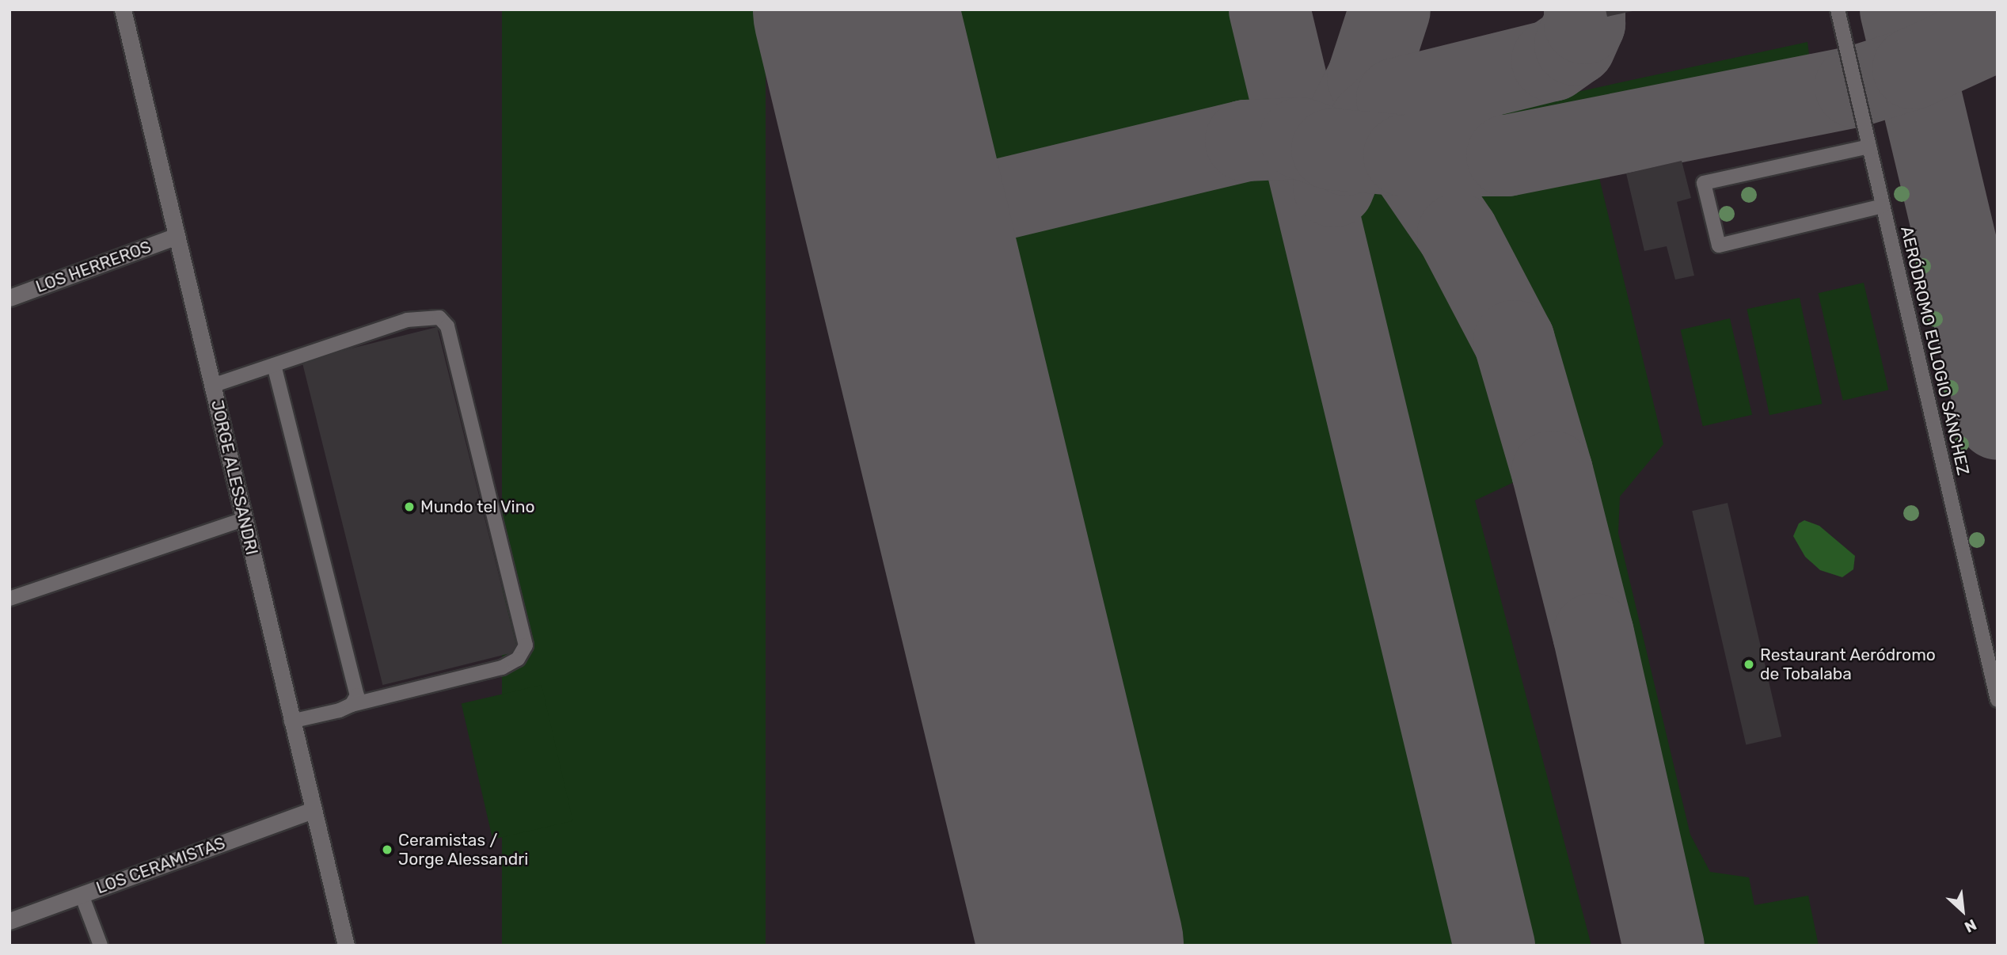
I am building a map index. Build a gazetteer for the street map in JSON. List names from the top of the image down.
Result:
{
  "streets": {
    "main road": ["LOS HERREROS", "JORGE ALESSANDRI", "LOS CERAMISTAS"],
    "lane": ["AERÓDROMO EULOGIO SÁNCHEZ"]
  },
  "crossings": [
    ["LOS HERREROS", "JORGE ALESSANDRI"],
    ["JORGE ALESSANDRI", "LOS CERAMISTAS"]
  ],
  "places": ["Mundo tel Vino", "Restaurant Aeródromo de Tobalaba", "Ceramistas / Jorge Alessandri"],
  "north": "bottom right"
}
